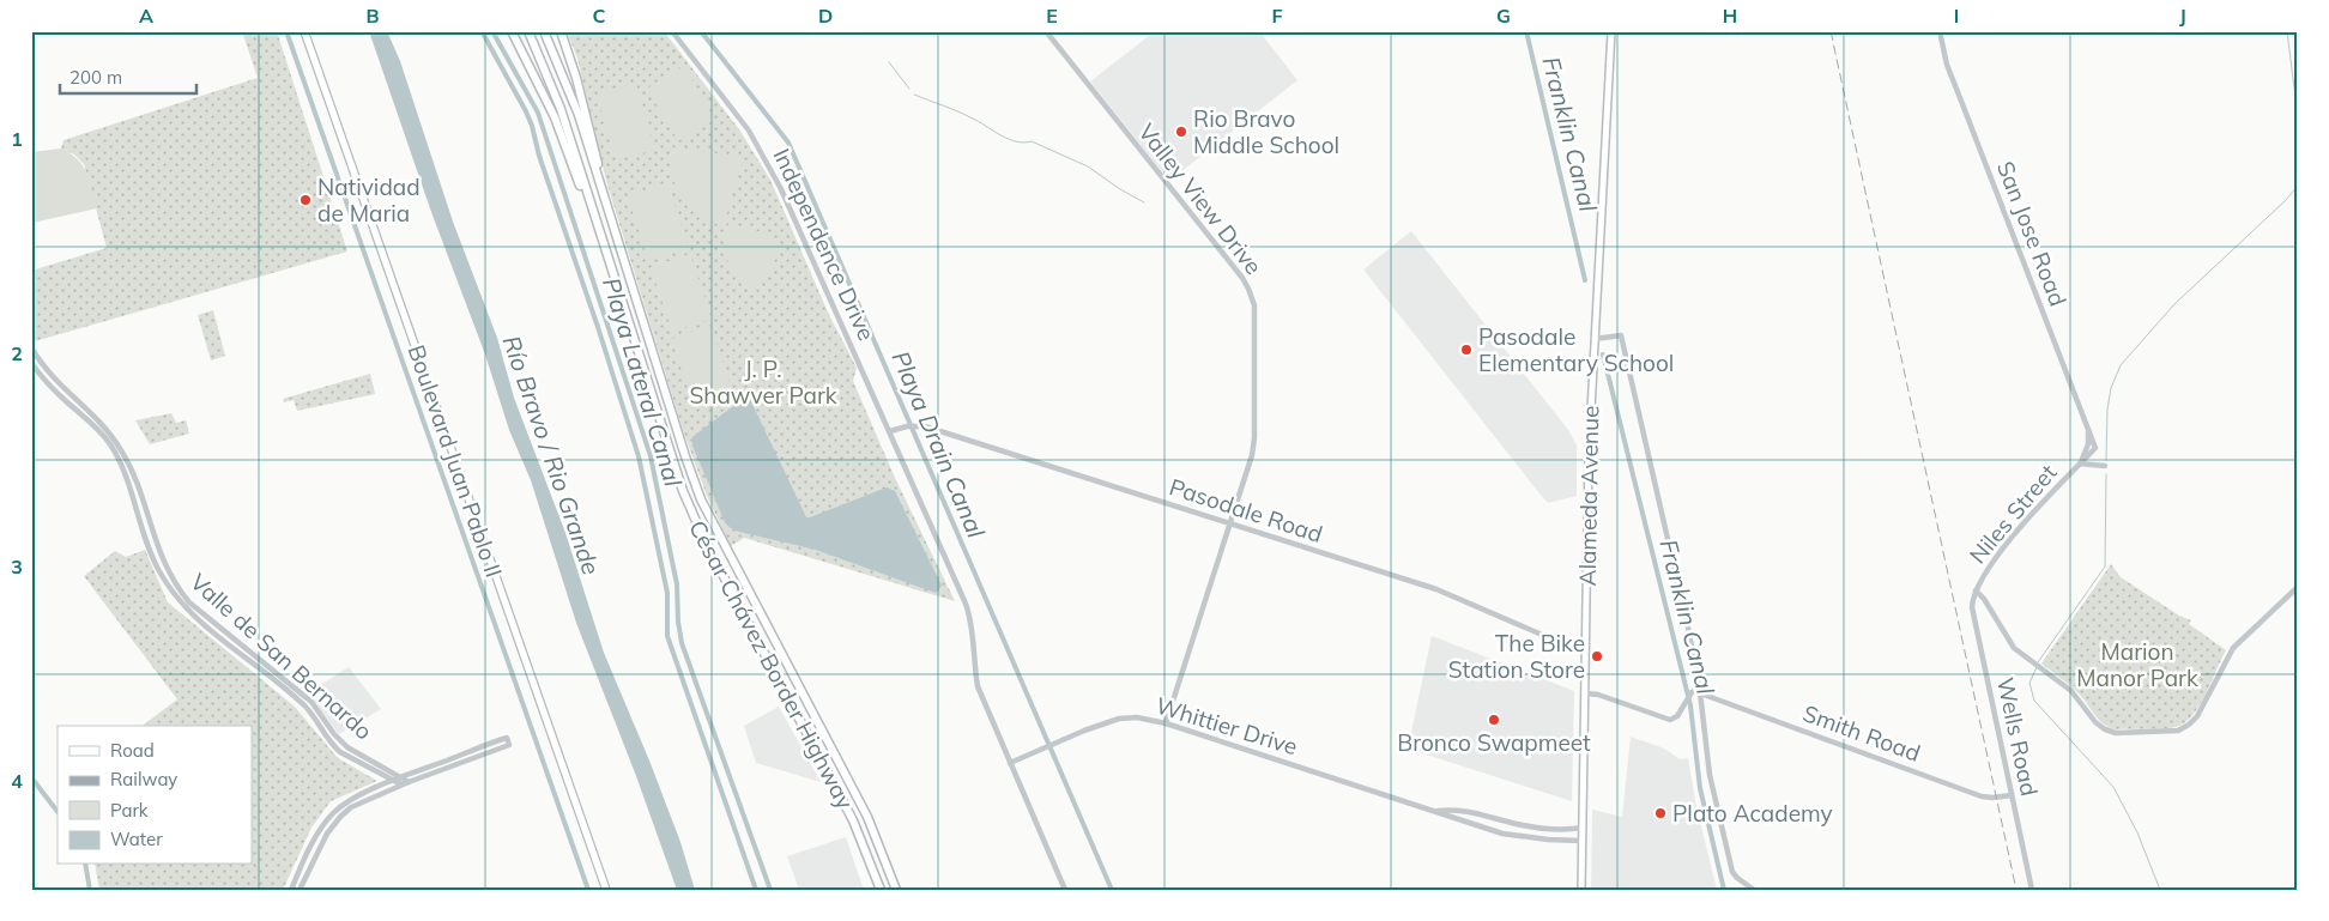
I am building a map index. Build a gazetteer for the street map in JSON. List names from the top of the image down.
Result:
{
  "streets": {
    "highway": ["Boulevard Juan Pablo II", "César Chávez Border Highway"],
    "main road": ["Alameda Avenue"],
    "street": [
      "Valley View Drive",
      "San Jose Road",
      "Independence Drive",
      "Pasodale Road",
      "Niles Street",
      "Valle de San Bernardo",
      "Whittier Drive",
      "Smith Road",
      "Wells Road"
    ]
  },
  "crossings": [
    ["Valley View Drive", "Pasodale Road"],
    ["Valley View Drive", "Whittier Drive"],
    ["San Jose Road", "Niles Street"],
    ["Independence Drive", "Pasodale Road"],
    ["Independence Drive", "Whittier Drive"],
    ["Alameda Avenue", "Pasodale Road"],
    ["Alameda Avenue", "Whittier Drive"],
    ["Niles Street", "Wells Road"],
    ["Smith Road", "Wells Road"]
  ],
  "water": [
    "Franklin Canal",
    "Playa Lateral Canal",
    "Playa Drain Canal",
    "Río Bravo / Rio Grande"
  ],
  "parks": ["J. P. Shawver Park", "Marion Manor Park"],
  "places": [
    "Rio Bravo Middle School",
    "Natividad de Maria",
    "Pasodale Elementary School",
    "The Bike Station Store",
    "Bronco Swapmeet",
    "Plato Academy"
  ],
  "legend": [
    "Road",
    "Railway",
    "Park",
    "Water"
  ],
  "scale_bar": "200 m",
  "grid": {
    "columns": [
      "A",
      "B",
      "C",
      "D",
      "E",
      "F",
      "G",
      "H",
      "I",
      "J"
    ],
    "rows": [
      "1",
      "2",
      "3",
      "4"
    ]
  }
}
